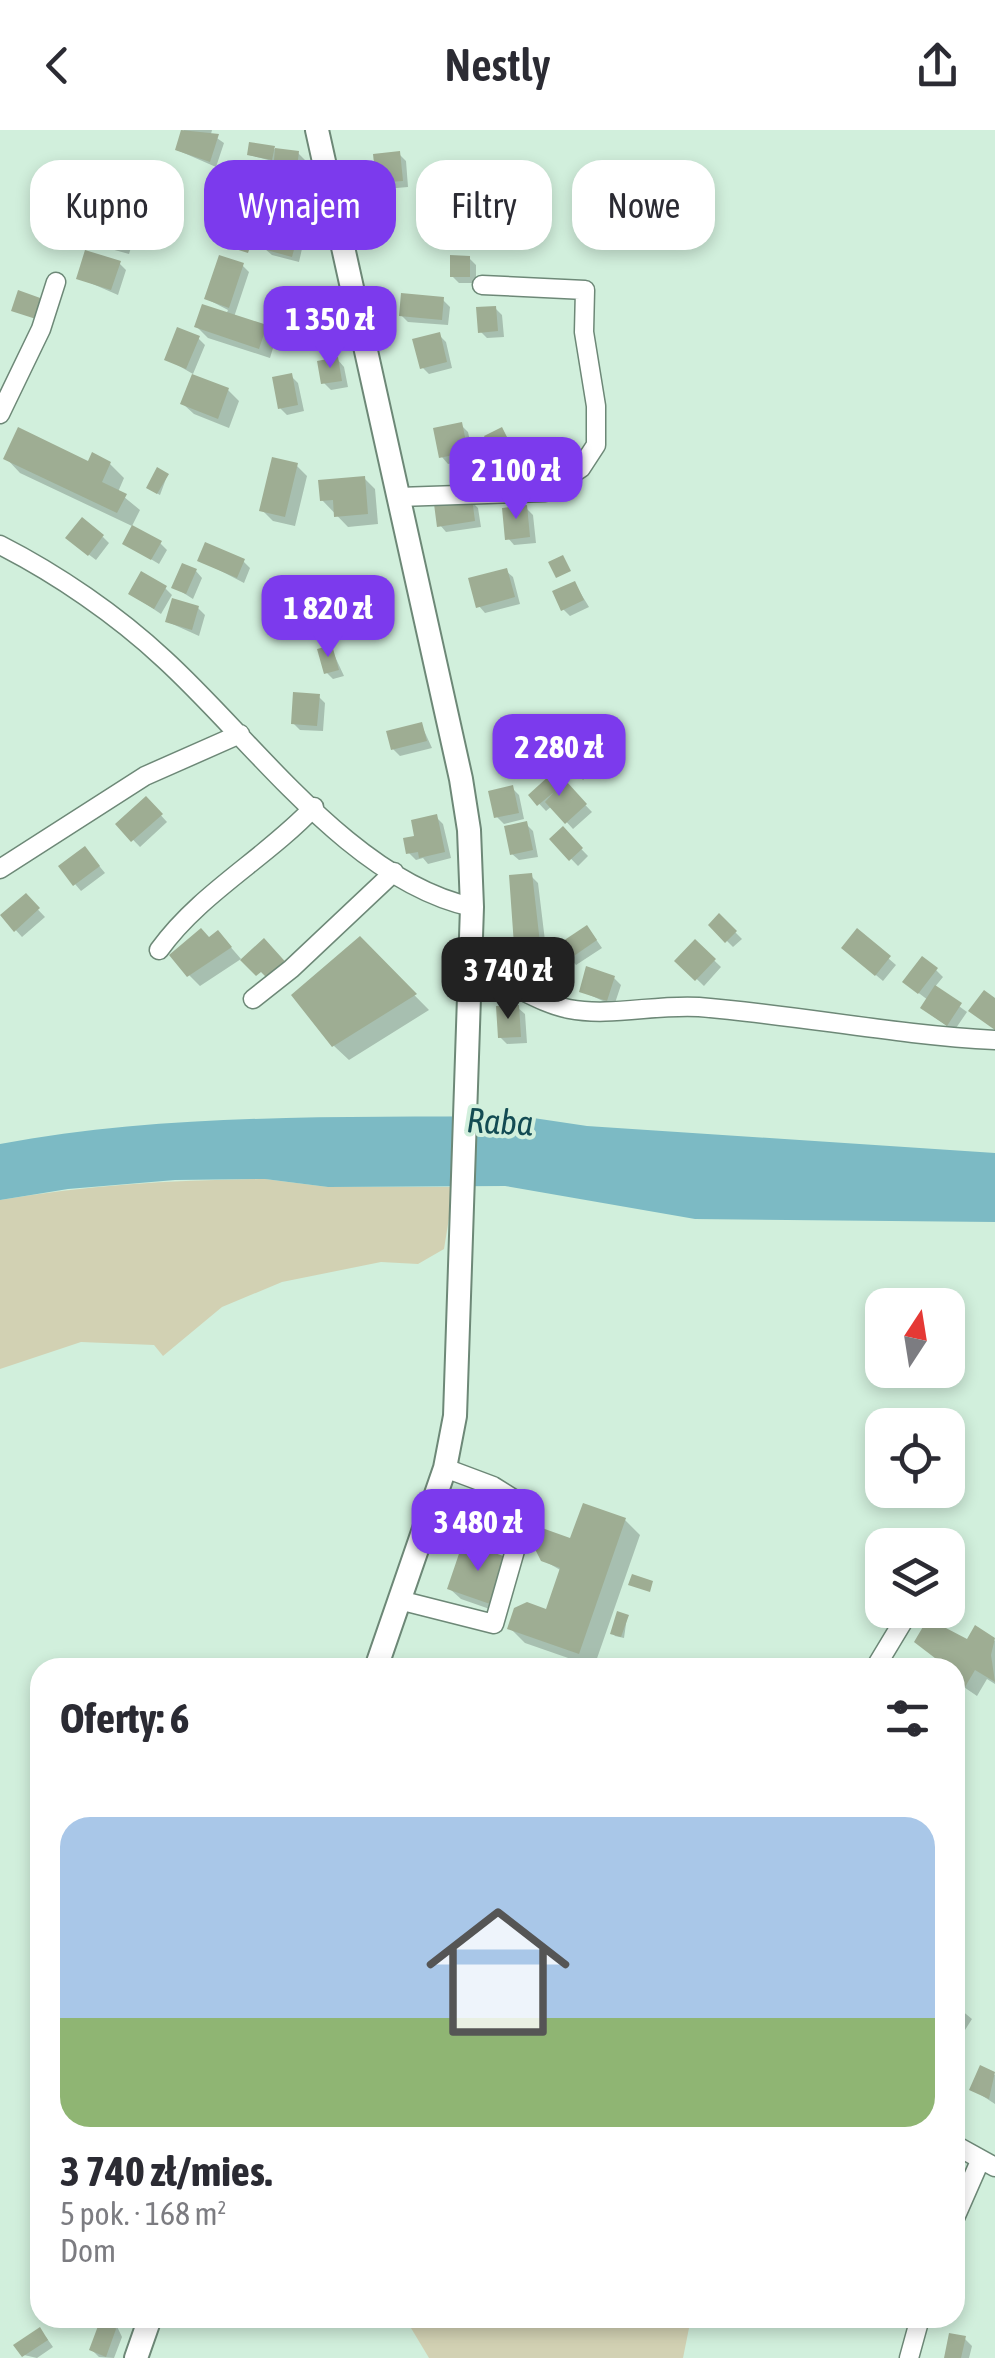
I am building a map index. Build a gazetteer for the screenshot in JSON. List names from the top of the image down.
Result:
{
  "water": ["Raba"],
  "north": "top",
  "page": {
    "header": "Nestly",
    "chip": [
      "Kupno",
      "Wynajem",
      "Filtry",
      "Nowe"
    ],
    "price": [
      "1 350 zł",
      "2 100 zł",
      "1 820 zł",
      "2 280 zł",
      "3 740 zł",
      "3 480 zł"
    ],
    "heading": "Oferty: 6",
    "list": [
      {
        "name": "3 740 zł/mies.",
        "note": "5 pok. · 168 m² · Dom"
      }
    ]
  }
}
